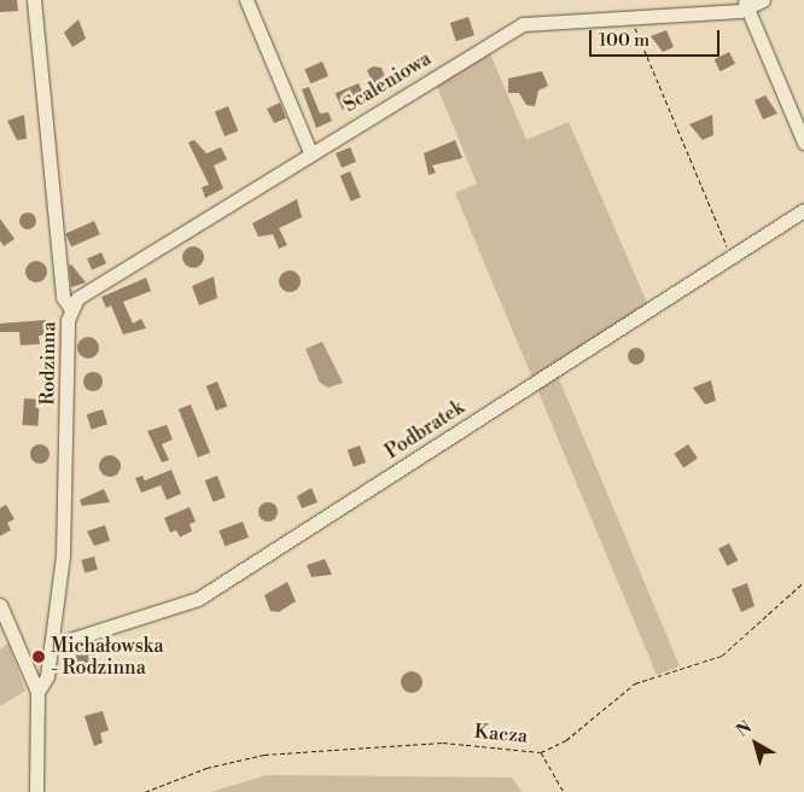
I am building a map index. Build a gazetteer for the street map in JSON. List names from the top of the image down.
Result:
{
  "streets": {
    "street": ["Scaleniowa", "Rodzinna", "Podbratek"],
    "path": ["Kacza"]
  },
  "crossings": [
    ["Scaleniowa", "Rodzinna"],
    ["Rodzinna", "Podbratek"]
  ],
  "places": ["Michałowska - Rodzinna"],
  "scale_bar": "100 m",
  "north": "top left"
}
